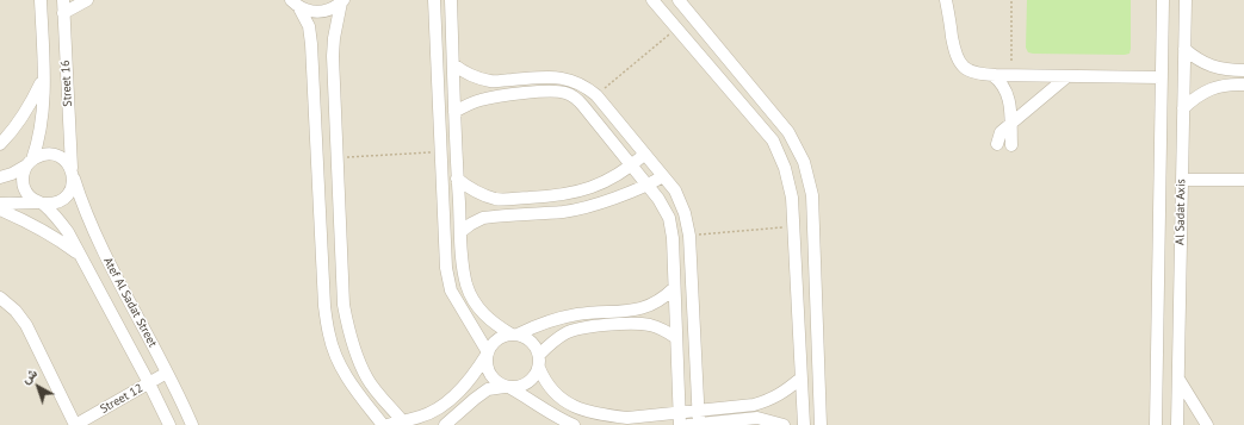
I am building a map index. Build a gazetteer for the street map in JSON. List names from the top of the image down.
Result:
{
  "streets": {
    "street": [
      "Street 16",
      "Al Sadat Axis",
      "Atef Al Sadat Street",
      "Street 12"
    ]
  },
  "crossings": [
    ["Street 16", "Atef Al Sadat Street"],
    ["Atef Al Sadat Street", "Street 12"]
  ],
  "north": "top left"
}
